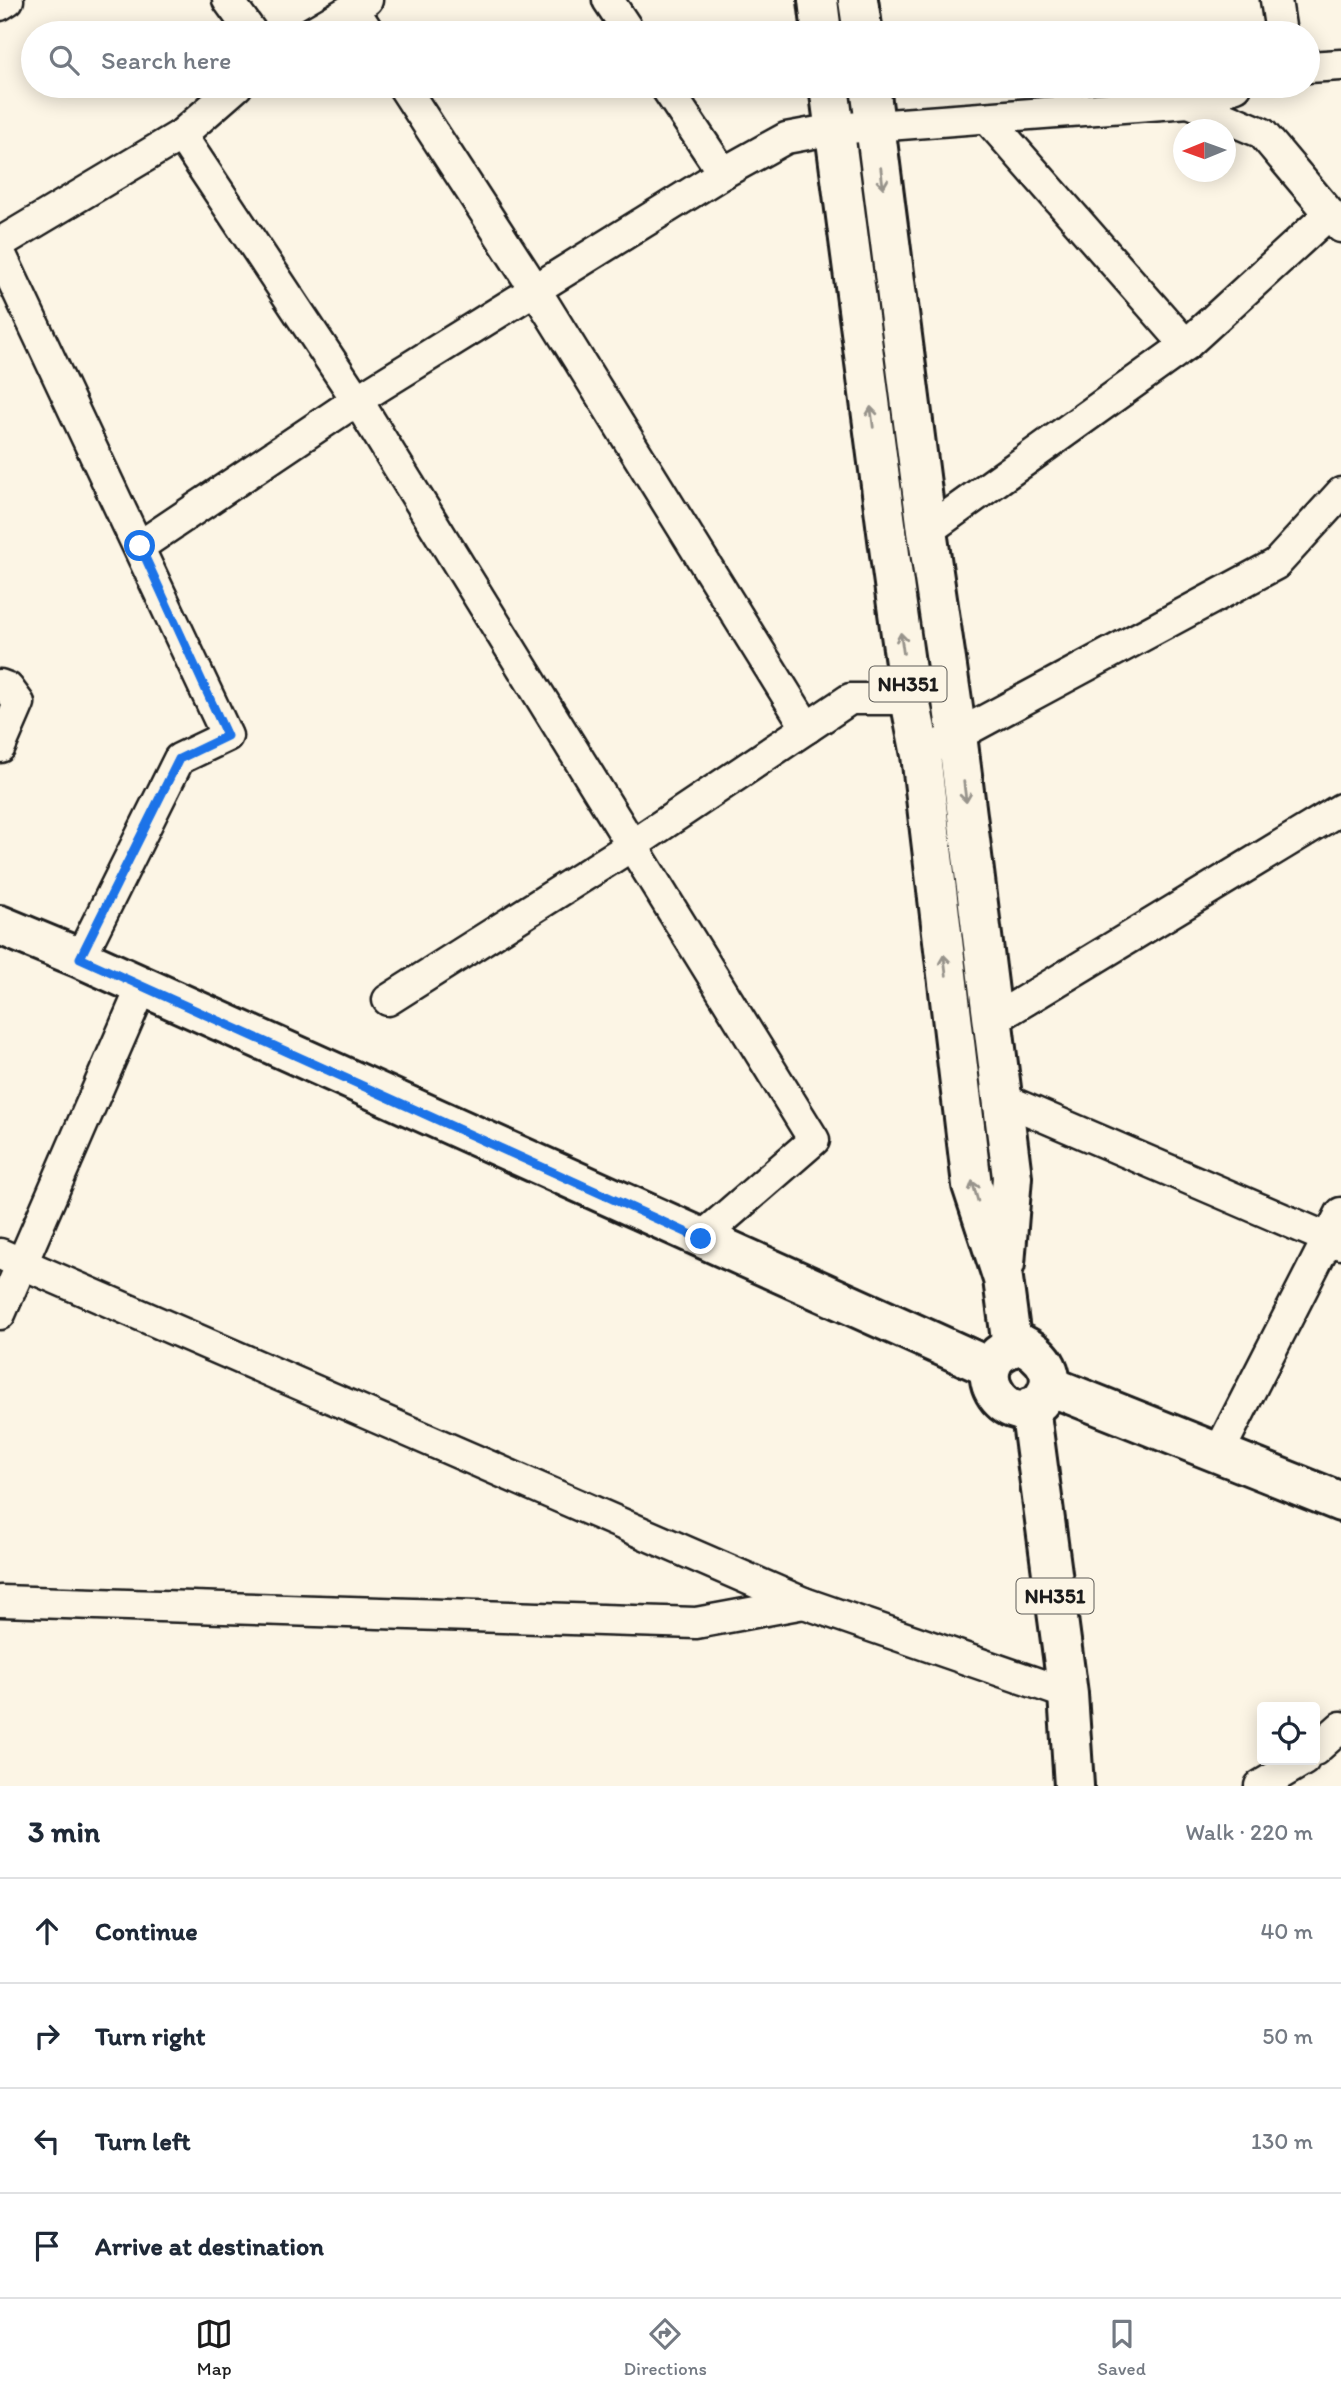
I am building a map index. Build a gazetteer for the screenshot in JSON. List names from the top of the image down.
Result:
{
  "streets": {
    "main road": ["NH351"]
  },
  "north": "left",
  "page": {
    "search": "Search here",
    "heading": ["3 min", "Walk · 220 m"],
    "list": [
      ["Continue", "40 m"],
      ["Turn right", "50 m"],
      ["Turn left", "130 m"],
      "Arrive at destination"
    ],
    "nav": ["Map", "Directions", "Saved"]
  }
}
